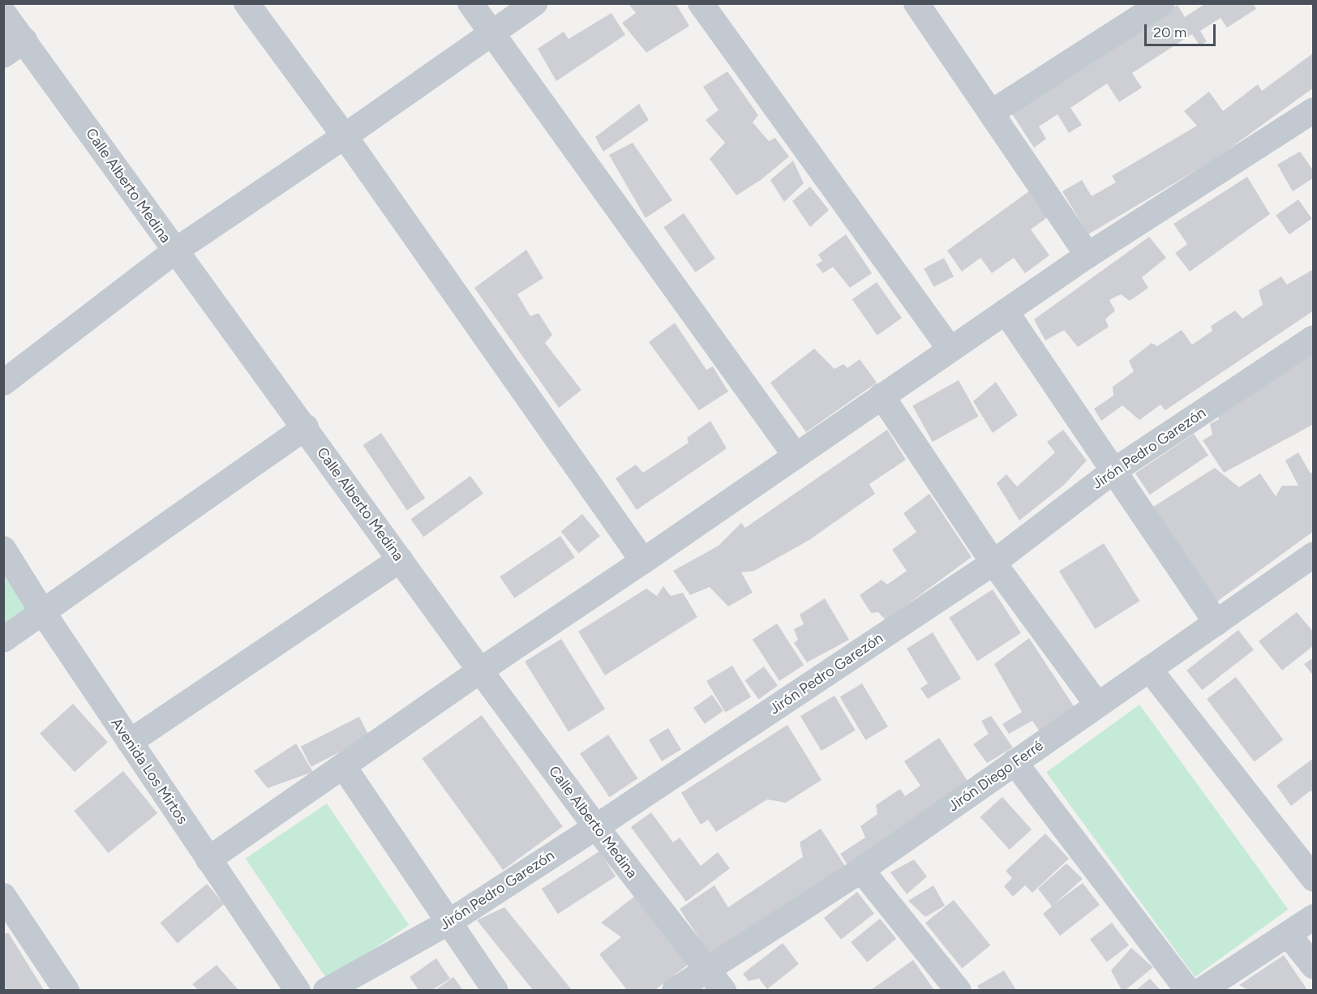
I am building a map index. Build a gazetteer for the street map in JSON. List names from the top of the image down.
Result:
{
  "streets": {
    "street": [
      "Calle Alberto Medina",
      "Jirón Pedro Garezón",
      "Avenida Los Mirtos",
      "Jirón Diego Ferré"
    ]
  },
  "crossings": [
    ["Calle Alberto Medina", "Jirón Pedro Garezón"],
    ["Calle Alberto Medina", "Jirón Diego Ferré"]
  ],
  "scale_bar": "20 m"
}
